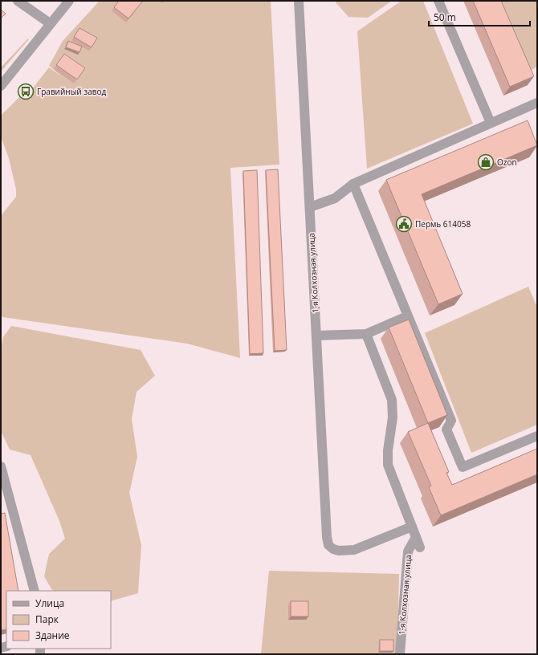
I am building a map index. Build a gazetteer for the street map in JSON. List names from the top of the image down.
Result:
{
  "streets": {
    "street": ["1-я Колхозная улица"]
  },
  "places": {
    "bus stop": ["Гравийный завод"],
    "shop": ["Ozon"],
    "public building": ["Пермь 614058"]
  },
  "legend": ["Улица", "Парк", "Здание"],
  "scale_bar": "50 m"
}
